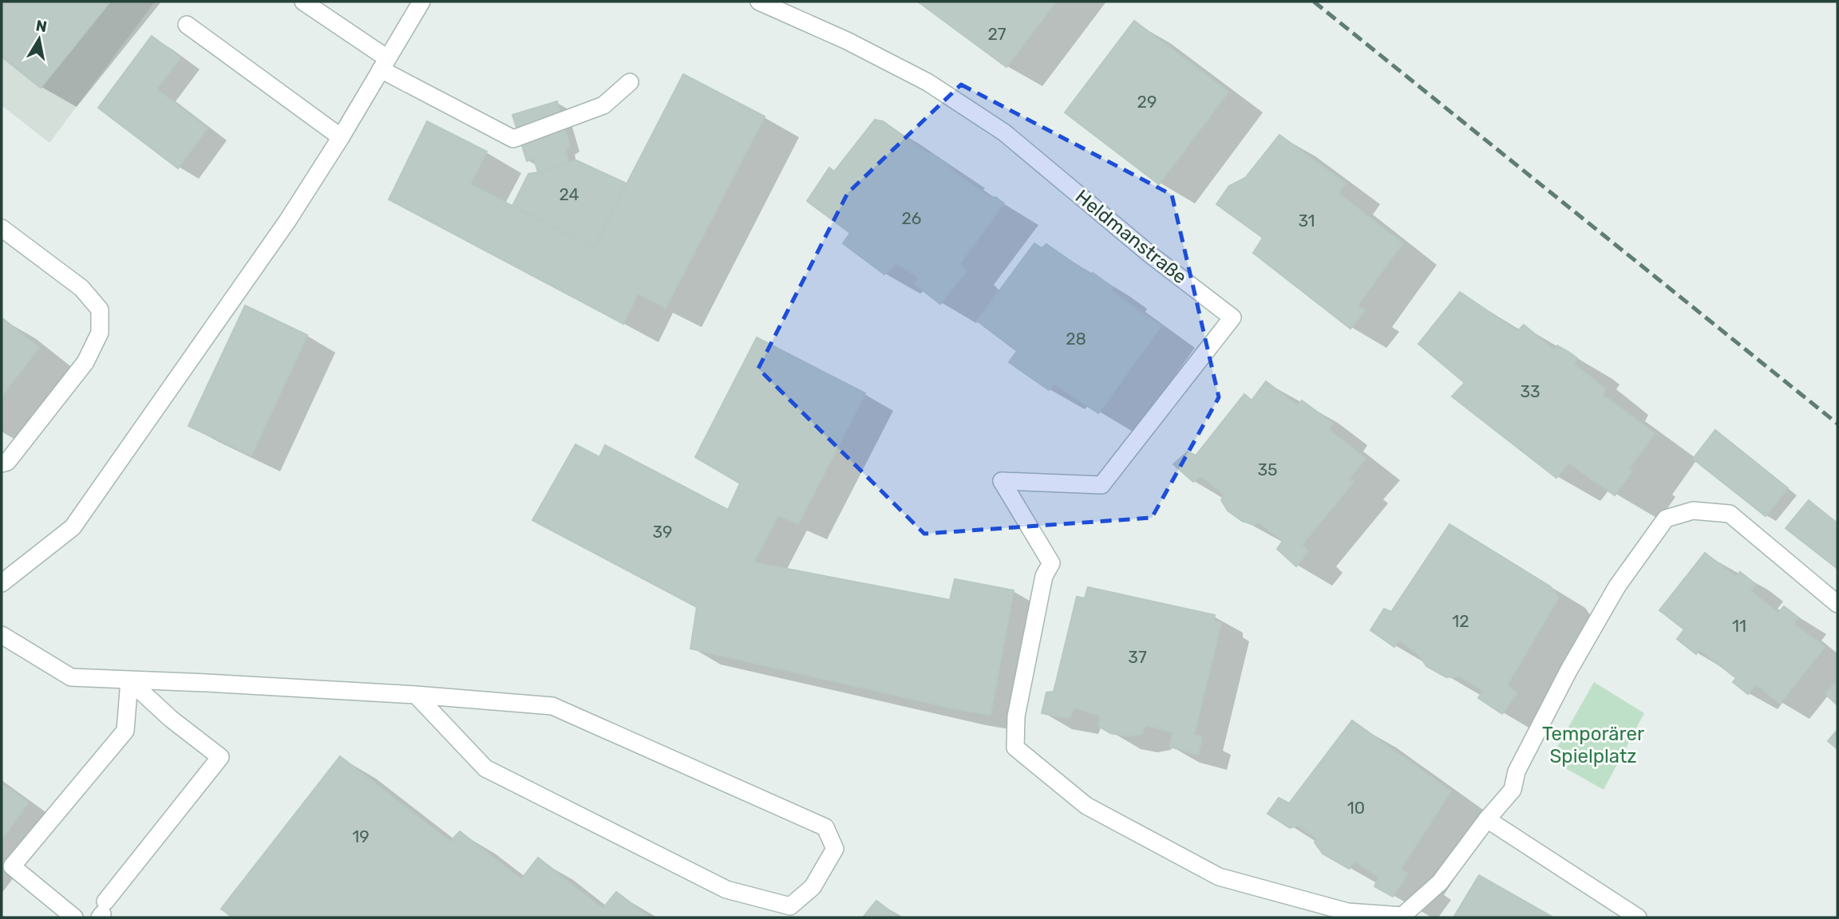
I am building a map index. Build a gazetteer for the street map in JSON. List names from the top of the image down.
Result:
{
  "streets": {
    "street": ["Heldmanstraße"]
  },
  "parks": ["Temporärer Spielplatz"],
  "house_numbers": [
    "27",
    "29",
    "24",
    "26",
    "31",
    "28",
    "33",
    "35",
    "39",
    "12",
    "11",
    "37",
    "10",
    "19"
  ],
  "north": "top"
}
